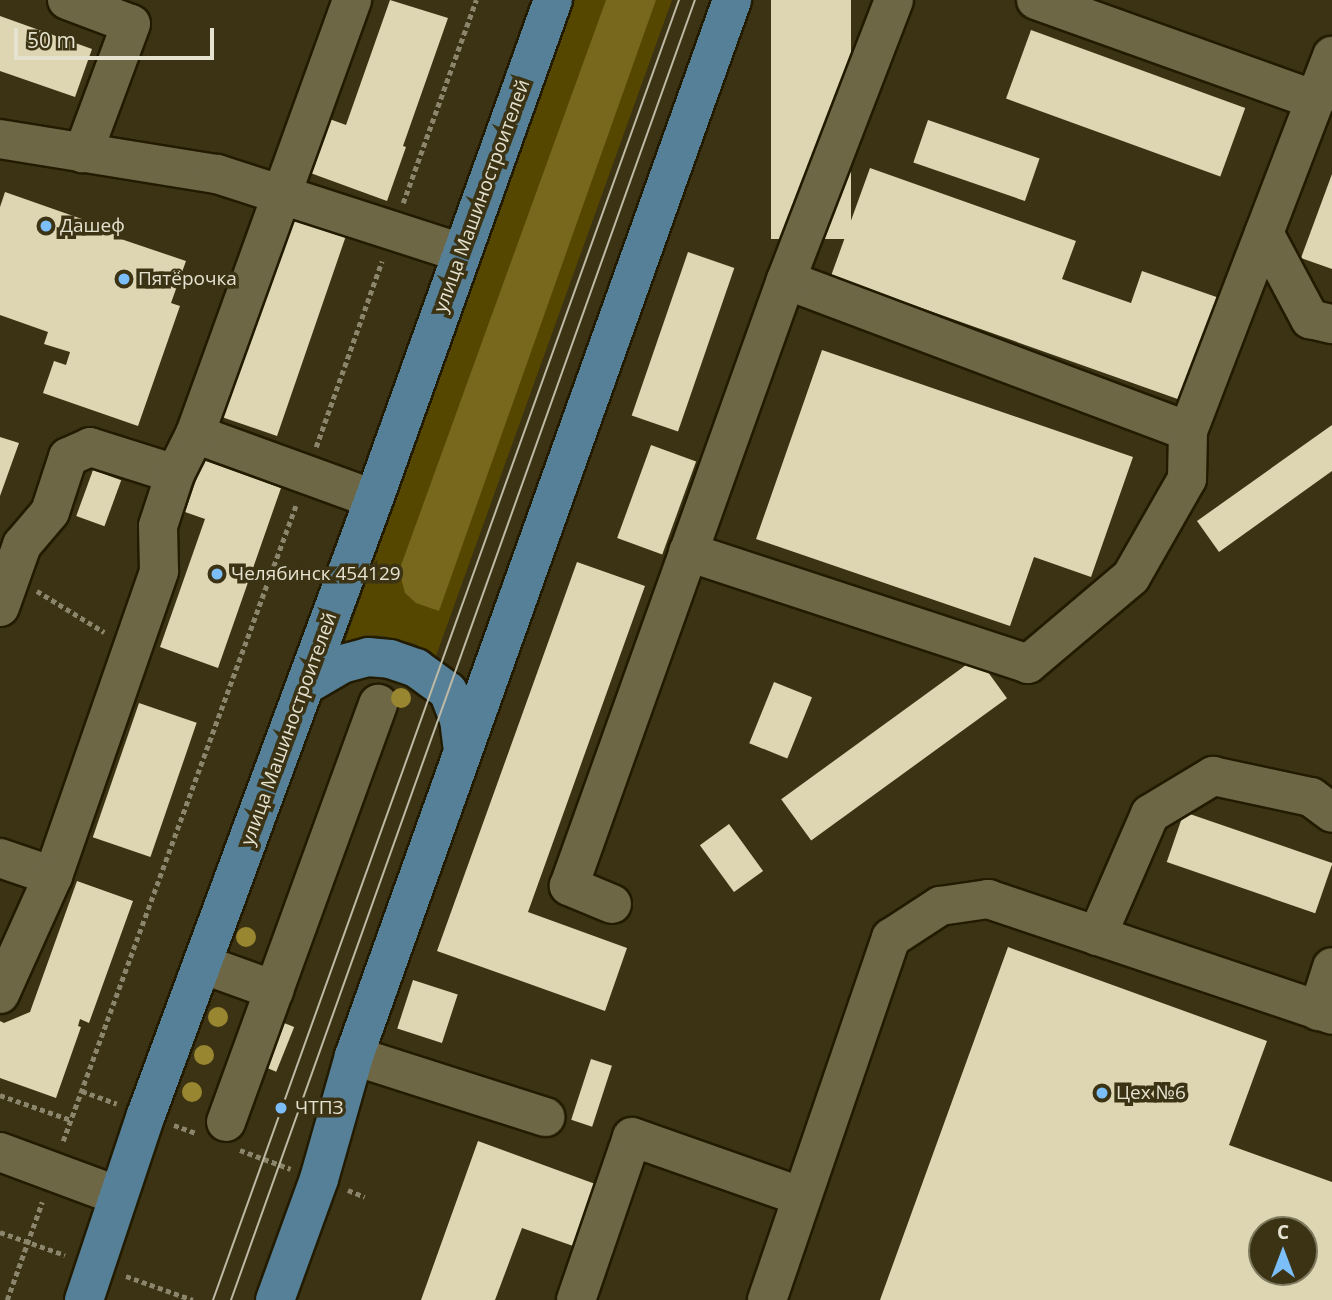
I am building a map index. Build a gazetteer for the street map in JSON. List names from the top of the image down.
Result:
{
  "streets": {
    "main road": ["улица Машиностроителей"]
  },
  "places": [
    "Дашеф",
    "Пятёрочка",
    "Челябинск 454129",
    "Цех №6",
    "ЧТПЗ"
  ],
  "scale_bar": "50 m",
  "north": "top"
}
